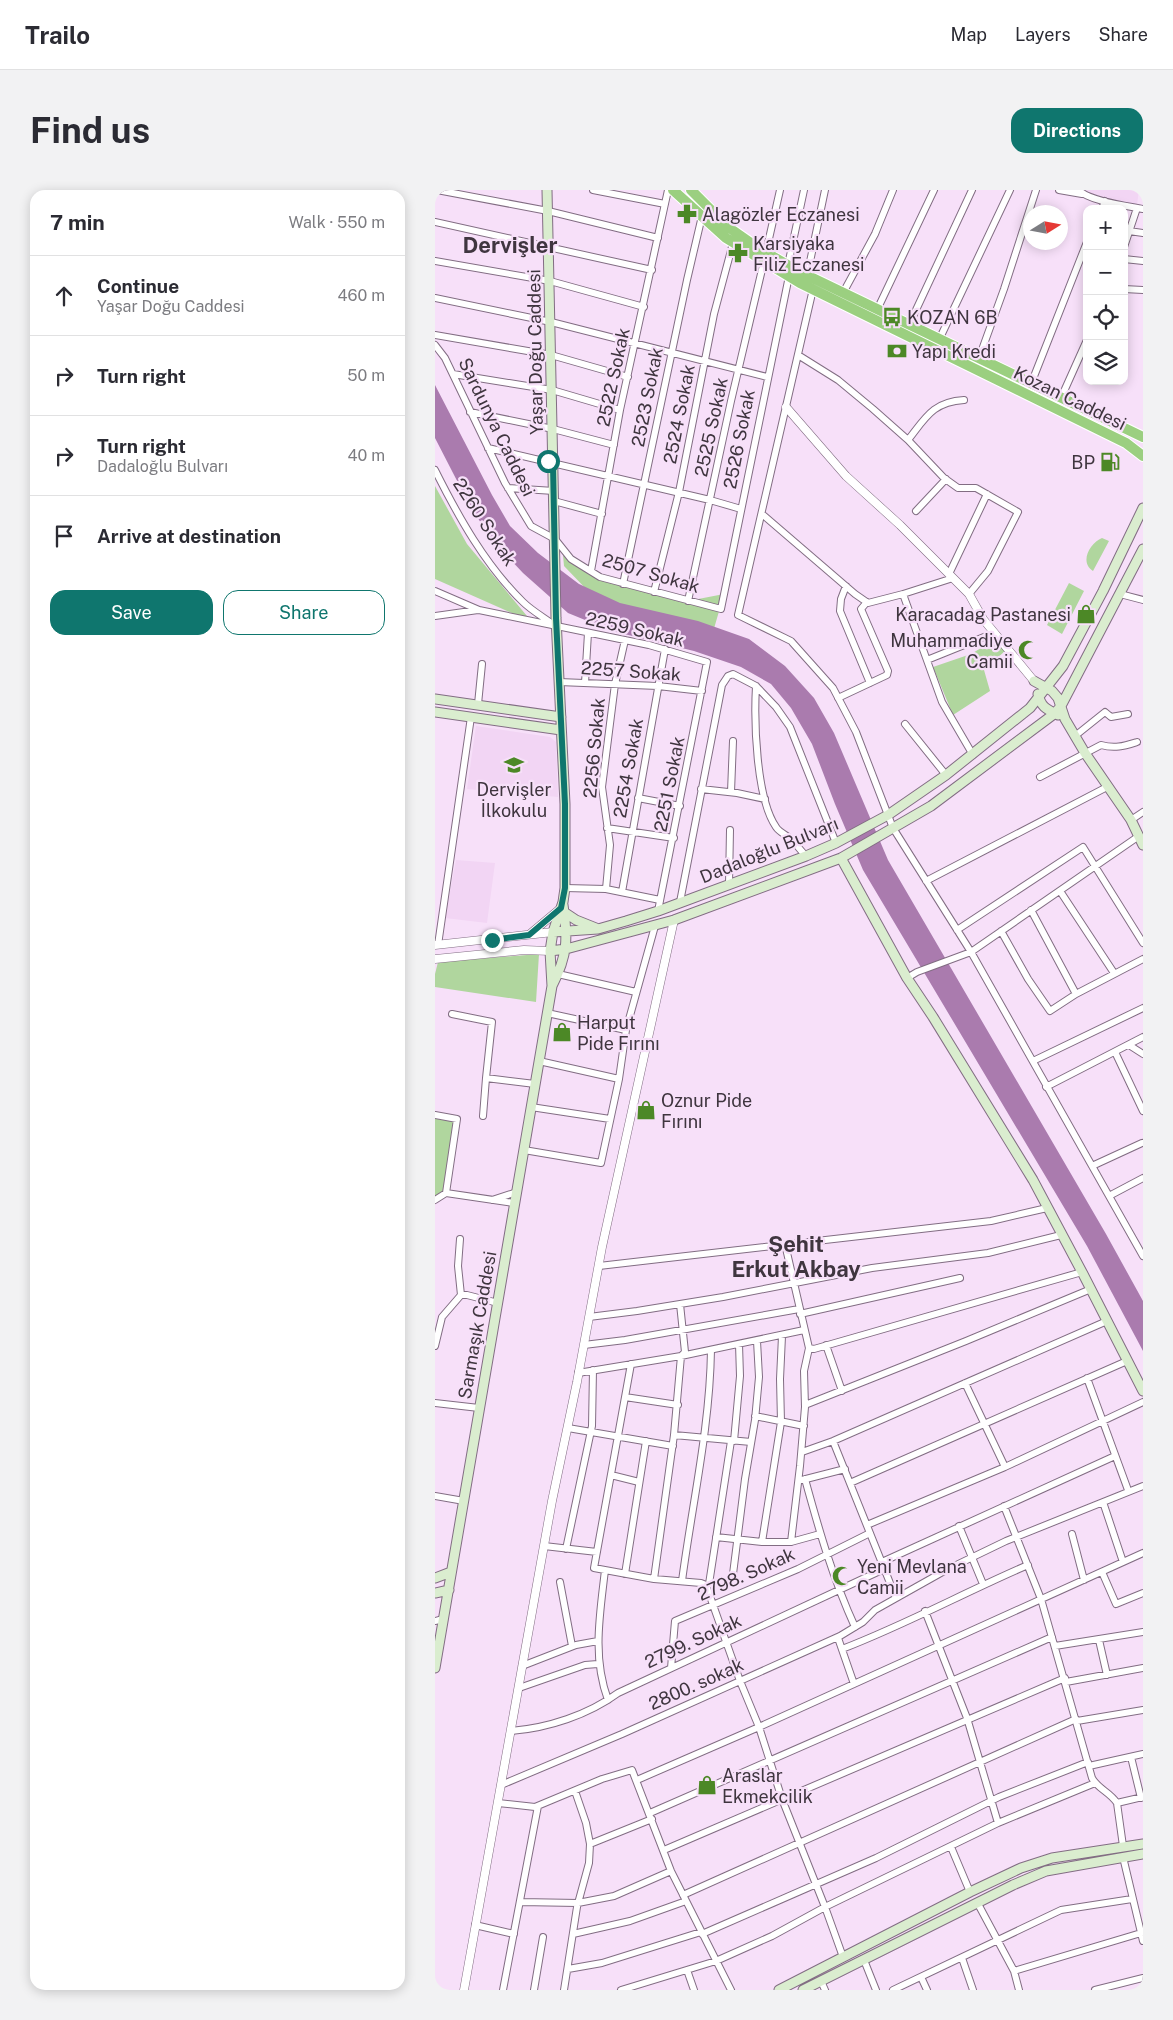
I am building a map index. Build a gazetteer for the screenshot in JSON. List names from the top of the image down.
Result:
{
  "streets": {
    "highway": ["Kozan Caddesi"],
    "main road": ["Yaşar Doğu Caddesi", "Dadaloğlu Bulvarı", "Sarmaşık Caddesi"],
    "street": [
      "2522 Sokak",
      "2523 Sokak",
      "2524 Sokak",
      "Sardunya Caddesi",
      "2525 Sokak",
      "2526 Sokak",
      "2260 Sokak",
      "2507 Sokak",
      "2259 Sokak",
      "2257 Sokak",
      "2256 Sokak",
      "2254 Sokak",
      "2251 Sokak",
      "2798. Sokak",
      "2799. Sokak",
      "2800. sokak"
    ]
  },
  "crossings": [
    ["Yaşar Doğu Caddesi", "Sardunya Caddesi"],
    ["Yaşar Doğu Caddesi", "2260 Sokak"],
    ["Yaşar Doğu Caddesi", "2507 Sokak"],
    ["Yaşar Doğu Caddesi", "2259 Sokak"],
    ["Yaşar Doğu Caddesi", "2257 Sokak"],
    ["2522 Sokak", "2507 Sokak"],
    ["2523 Sokak", "Kozan Caddesi"],
    ["2523 Sokak", "2507 Sokak"],
    ["Kozan Caddesi", "2524 Sokak"],
    ["Kozan Caddesi", "2525 Sokak"],
    ["Kozan Caddesi", "2526 Sokak"],
    ["2524 Sokak", "2507 Sokak"],
    ["Sardunya Caddesi", "2507 Sokak"],
    ["2525 Sokak", "2507 Sokak"],
    ["2526 Sokak", "2507 Sokak"],
    ["2260 Sokak", "2259 Sokak"],
    ["2259 Sokak", "2256 Sokak"],
    ["2259 Sokak", "2254 Sokak"],
    ["2259 Sokak", "2251 Sokak"],
    ["2257 Sokak", "2256 Sokak"],
    ["2257 Sokak", "2254 Sokak"],
    ["2257 Sokak", "2251 Sokak"],
    ["2251 Sokak", "Dadaloğlu Bulvarı"],
    ["2798. Sokak", "2799. Sokak"]
  ],
  "districts": ["Dervişler", "Şehit Erkut Akbay"],
  "places": {
    "pharmacy": ["Alagözler Eczanesi", "Karsiyaka Filiz Eczanesi"],
    "bus stop": ["KOZAN 6B"],
    "bank": ["Yapı Kredi"],
    "fuel station": ["BP"],
    "shop": [
      "Karacadag Pastanesi",
      "Harput Pide Fırını",
      "Oznur Pide Fırını",
      "Araslar Ekmekcilik"
    ],
    "mosque": ["Muhammadiye Camii", "Yeni Mevlana Camii"],
    "school or university": ["Dervişler İlkokulu"]
  },
  "north": "right",
  "page": {
    "header": "Trailo",
    "nav": ["Map", "Layers", "Share"],
    "buttons": [
      "Directions",
      ["Save", "Share"]
    ],
    "title": "Find us",
    "heading": ["7 min", "Walk · 550 m"],
    "map_buttons": ["+", "−"],
    "list": [
      ["Continue", "Yaşar Doğu Caddesi", "460 m"],
      ["Turn right", "50 m"],
      ["Turn right", "Dadaloğlu Bulvarı", "40 m"],
      "Arrive at destination"
    ]
  }
}
